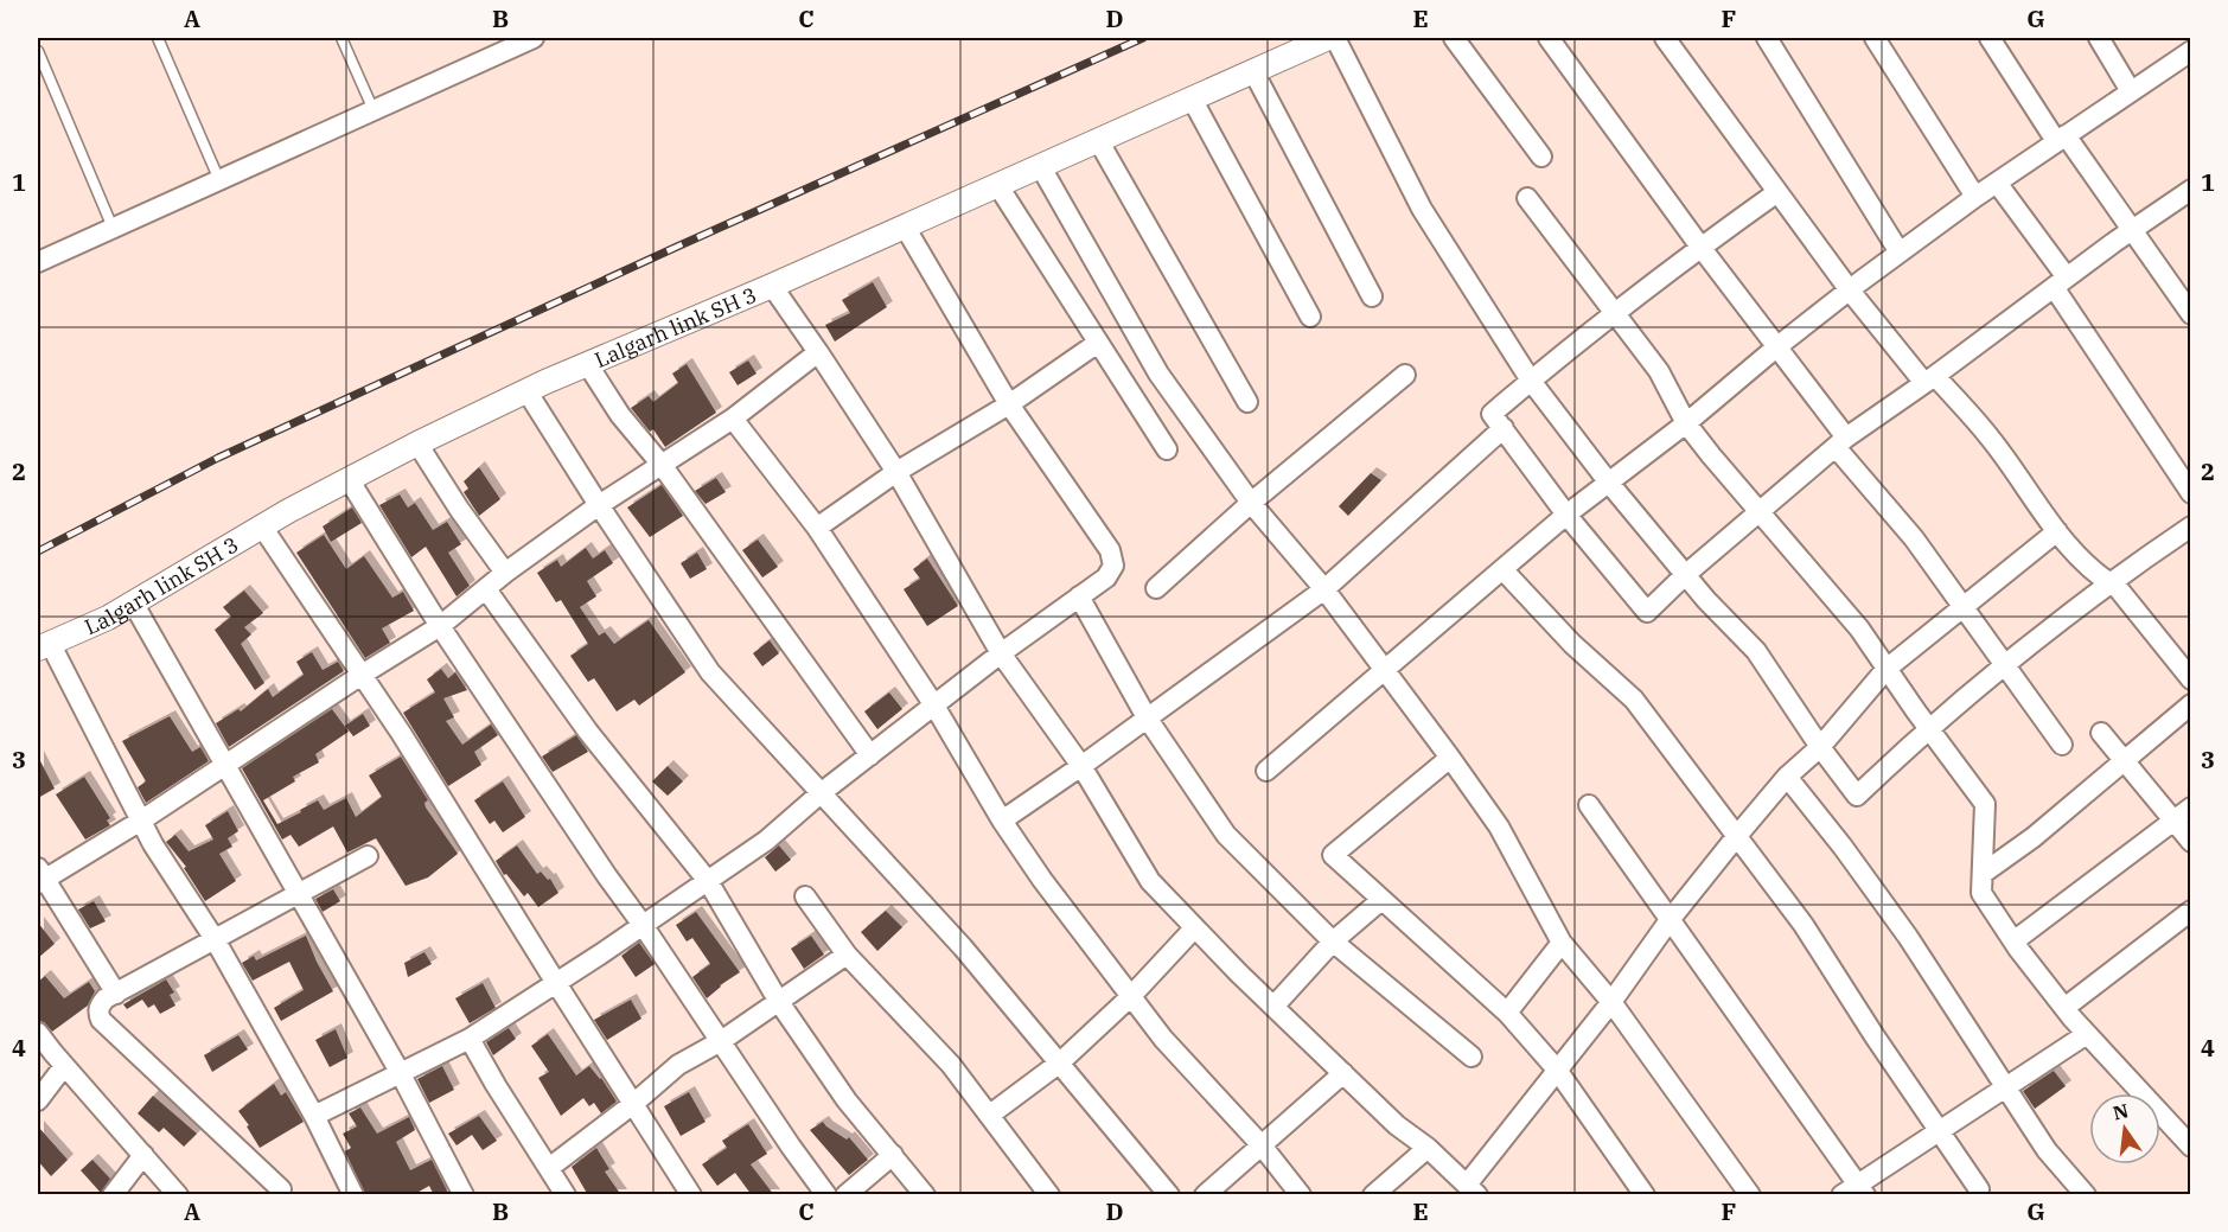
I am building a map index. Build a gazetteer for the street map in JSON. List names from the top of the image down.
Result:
{
  "streets": {
    "street": ["Lalgarh link SH 3"]
  },
  "north": "top",
  "grid": {
    "columns": [
      "A",
      "B",
      "C",
      "D",
      "E",
      "F",
      "G"
    ],
    "rows": [
      "1",
      "2",
      "3",
      "4"
    ]
  }
}
